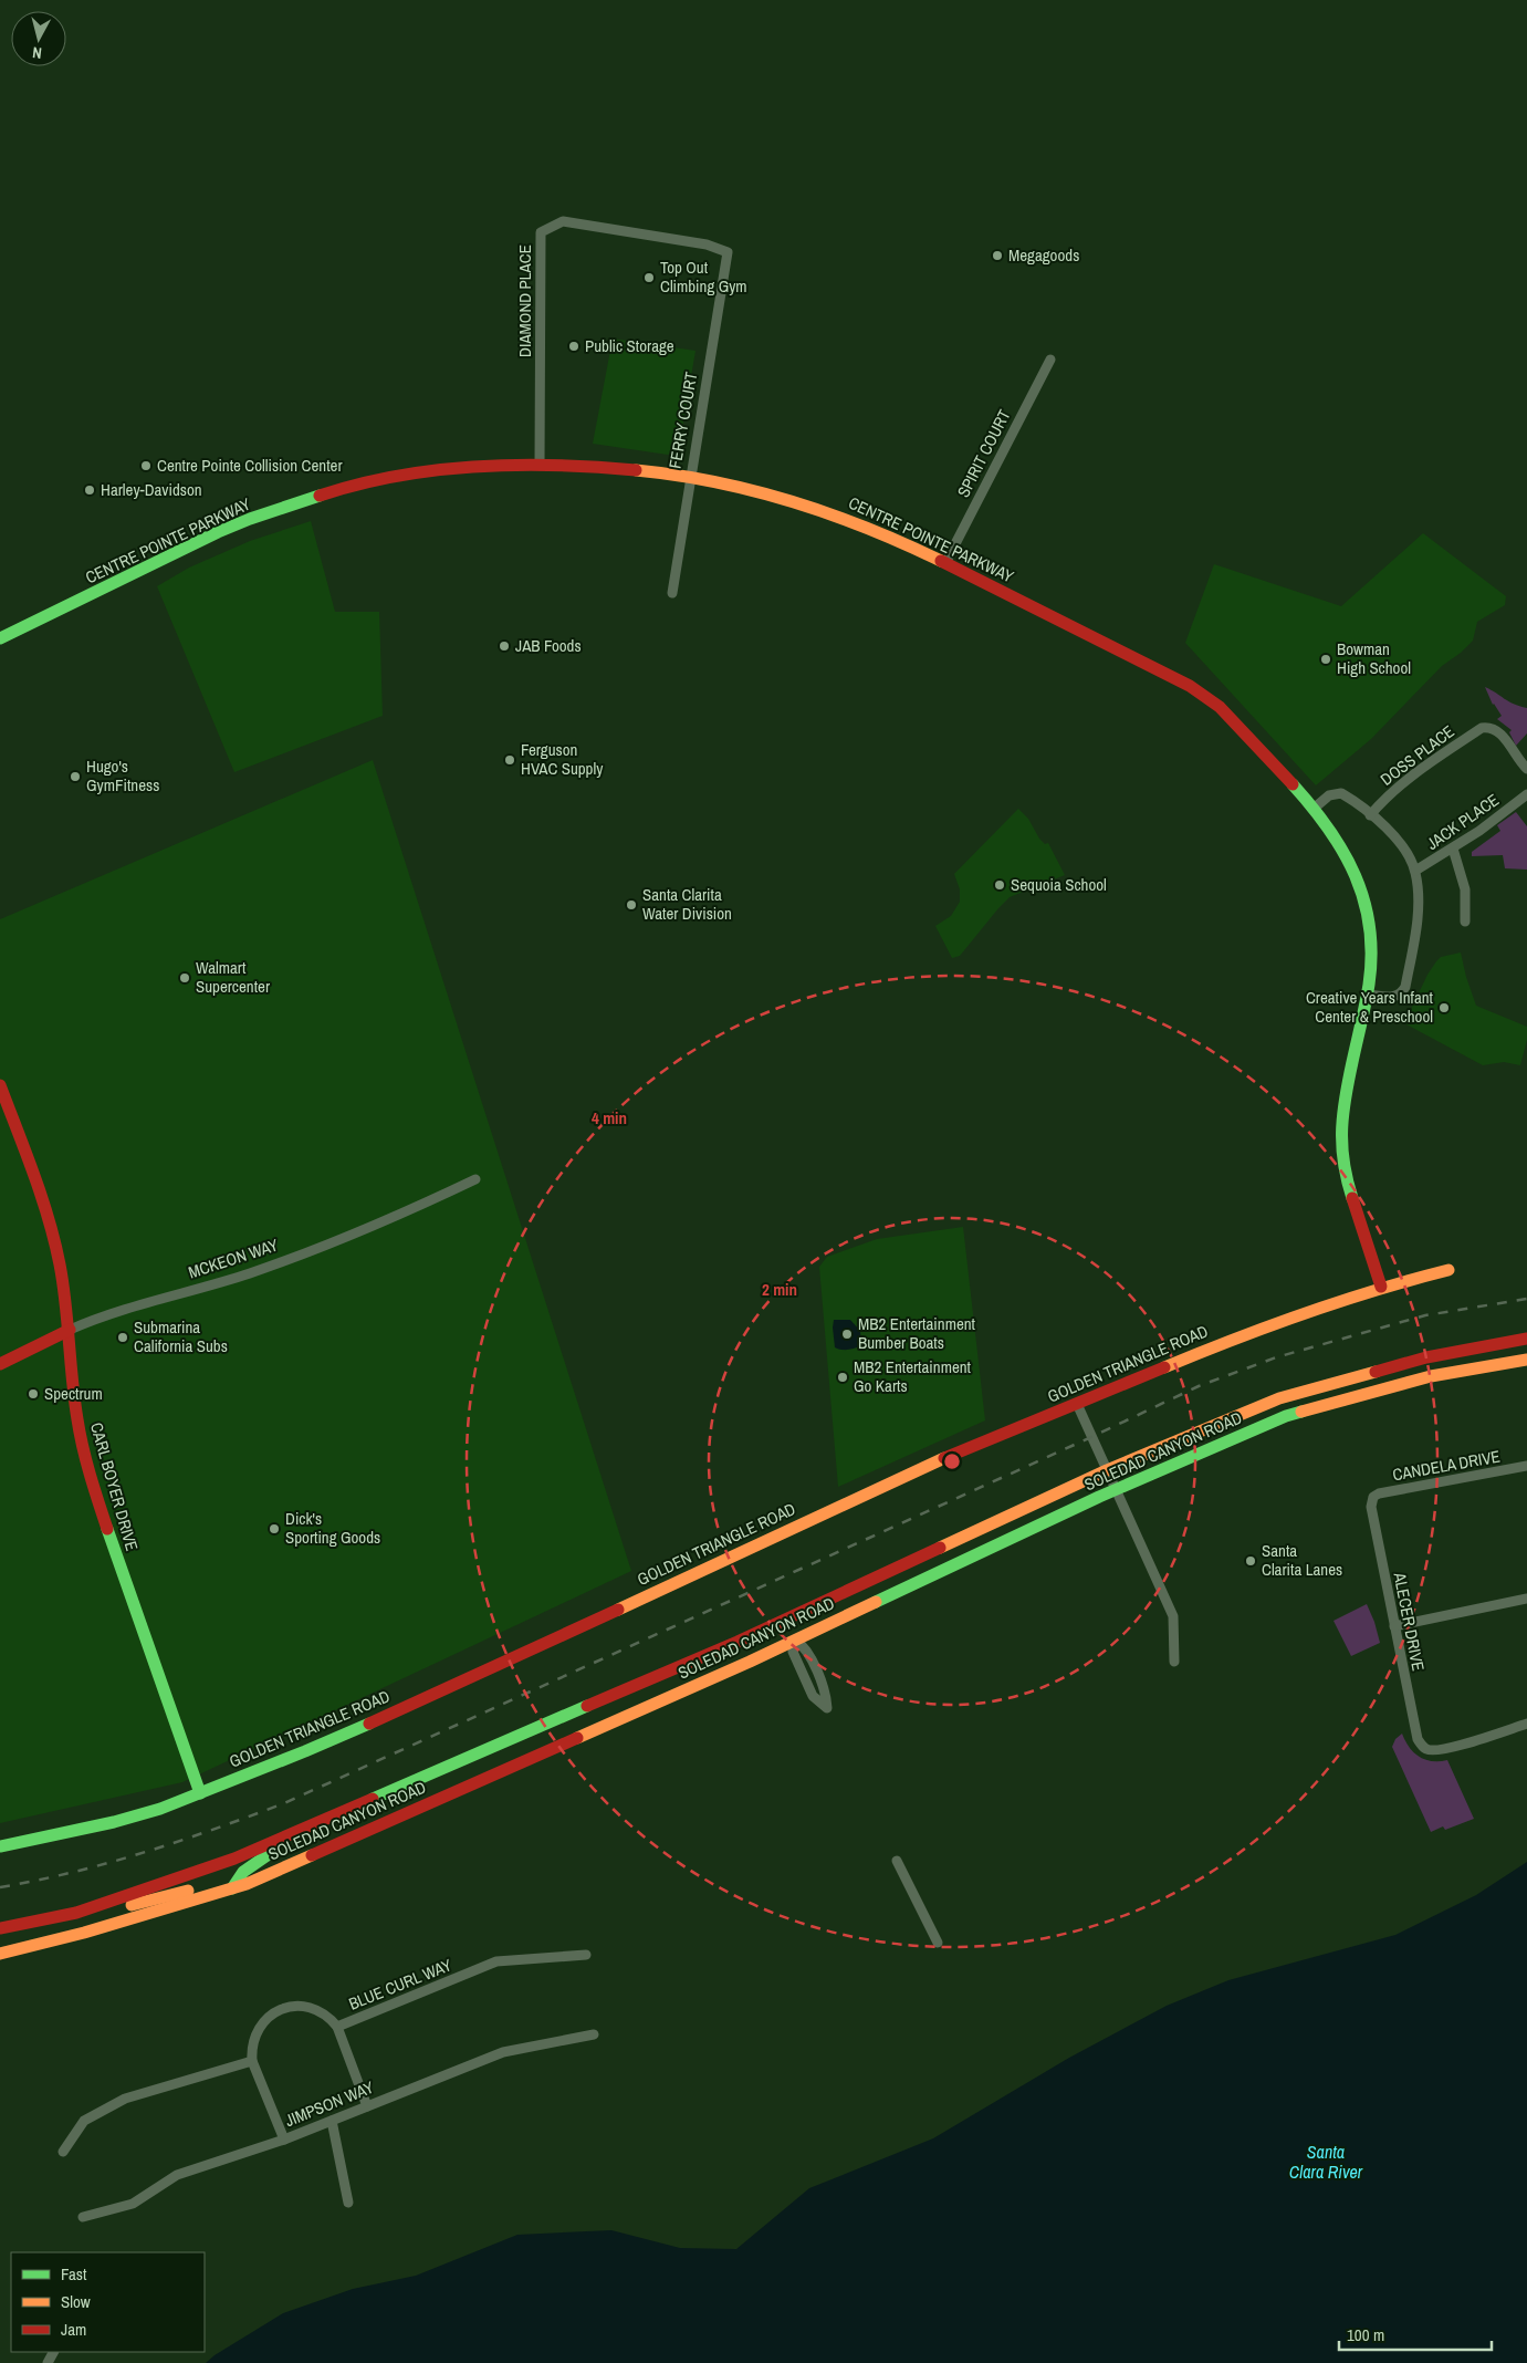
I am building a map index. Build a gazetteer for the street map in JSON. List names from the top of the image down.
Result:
{
  "streets": {
    "street": [
      "DIAMOND PLACE",
      "FERRY COURT",
      "SPIRIT COURT",
      "CENTRE POINTE PARKWAY",
      "DOSS PLACE",
      "JACK PLACE",
      "MCKEON WAY",
      "GOLDEN TRIANGLE ROAD",
      "SOLEDAD CANYON ROAD",
      "CANDELA DRIVE",
      "CARL BOYER DRIVE",
      "ALECER DRIVE",
      "BLUE CURL WAY",
      "JIMPSON WAY"
    ]
  },
  "crossings": [
    ["DIAMOND PLACE", "FERRY COURT"],
    ["DIAMOND PLACE", "CENTRE POINTE PARKWAY"],
    ["FERRY COURT", "CENTRE POINTE PARKWAY"],
    ["SPIRIT COURT", "CENTRE POINTE PARKWAY"],
    ["CENTRE POINTE PARKWAY", "GOLDEN TRIANGLE ROAD"],
    ["MCKEON WAY", "CARL BOYER DRIVE"],
    ["GOLDEN TRIANGLE ROAD", "CARL BOYER DRIVE"],
    ["CANDELA DRIVE", "ALECER DRIVE"]
  ],
  "water": ["Santa Clara River"],
  "places": [
    "Megagoods",
    "Top Out Climbing Gym",
    "Public Storage",
    "Centre Pointe Collision Center",
    "Harley-Davidson",
    "JAB Foods",
    "Bowman High School",
    "Ferguson HVAC Supply",
    "Hugo's GymFitness",
    "Sequoia School",
    "Santa Clarita Water Division",
    "Walmart Supercenter",
    "Creative Years Infant Center & Preschool",
    "MB2 Entertainment Bumber Boats",
    "Submarina California Subs",
    "MB2 Entertainment Go Karts",
    "Spectrum",
    "Dick's Sporting Goods",
    "Santa Clarita Lanes"
  ],
  "legend": ["Fast", "Slow", "Jam"],
  "scale_bar": "100 m",
  "north": "bottom",
  "rings": ["4 min", "2 min"]
}
